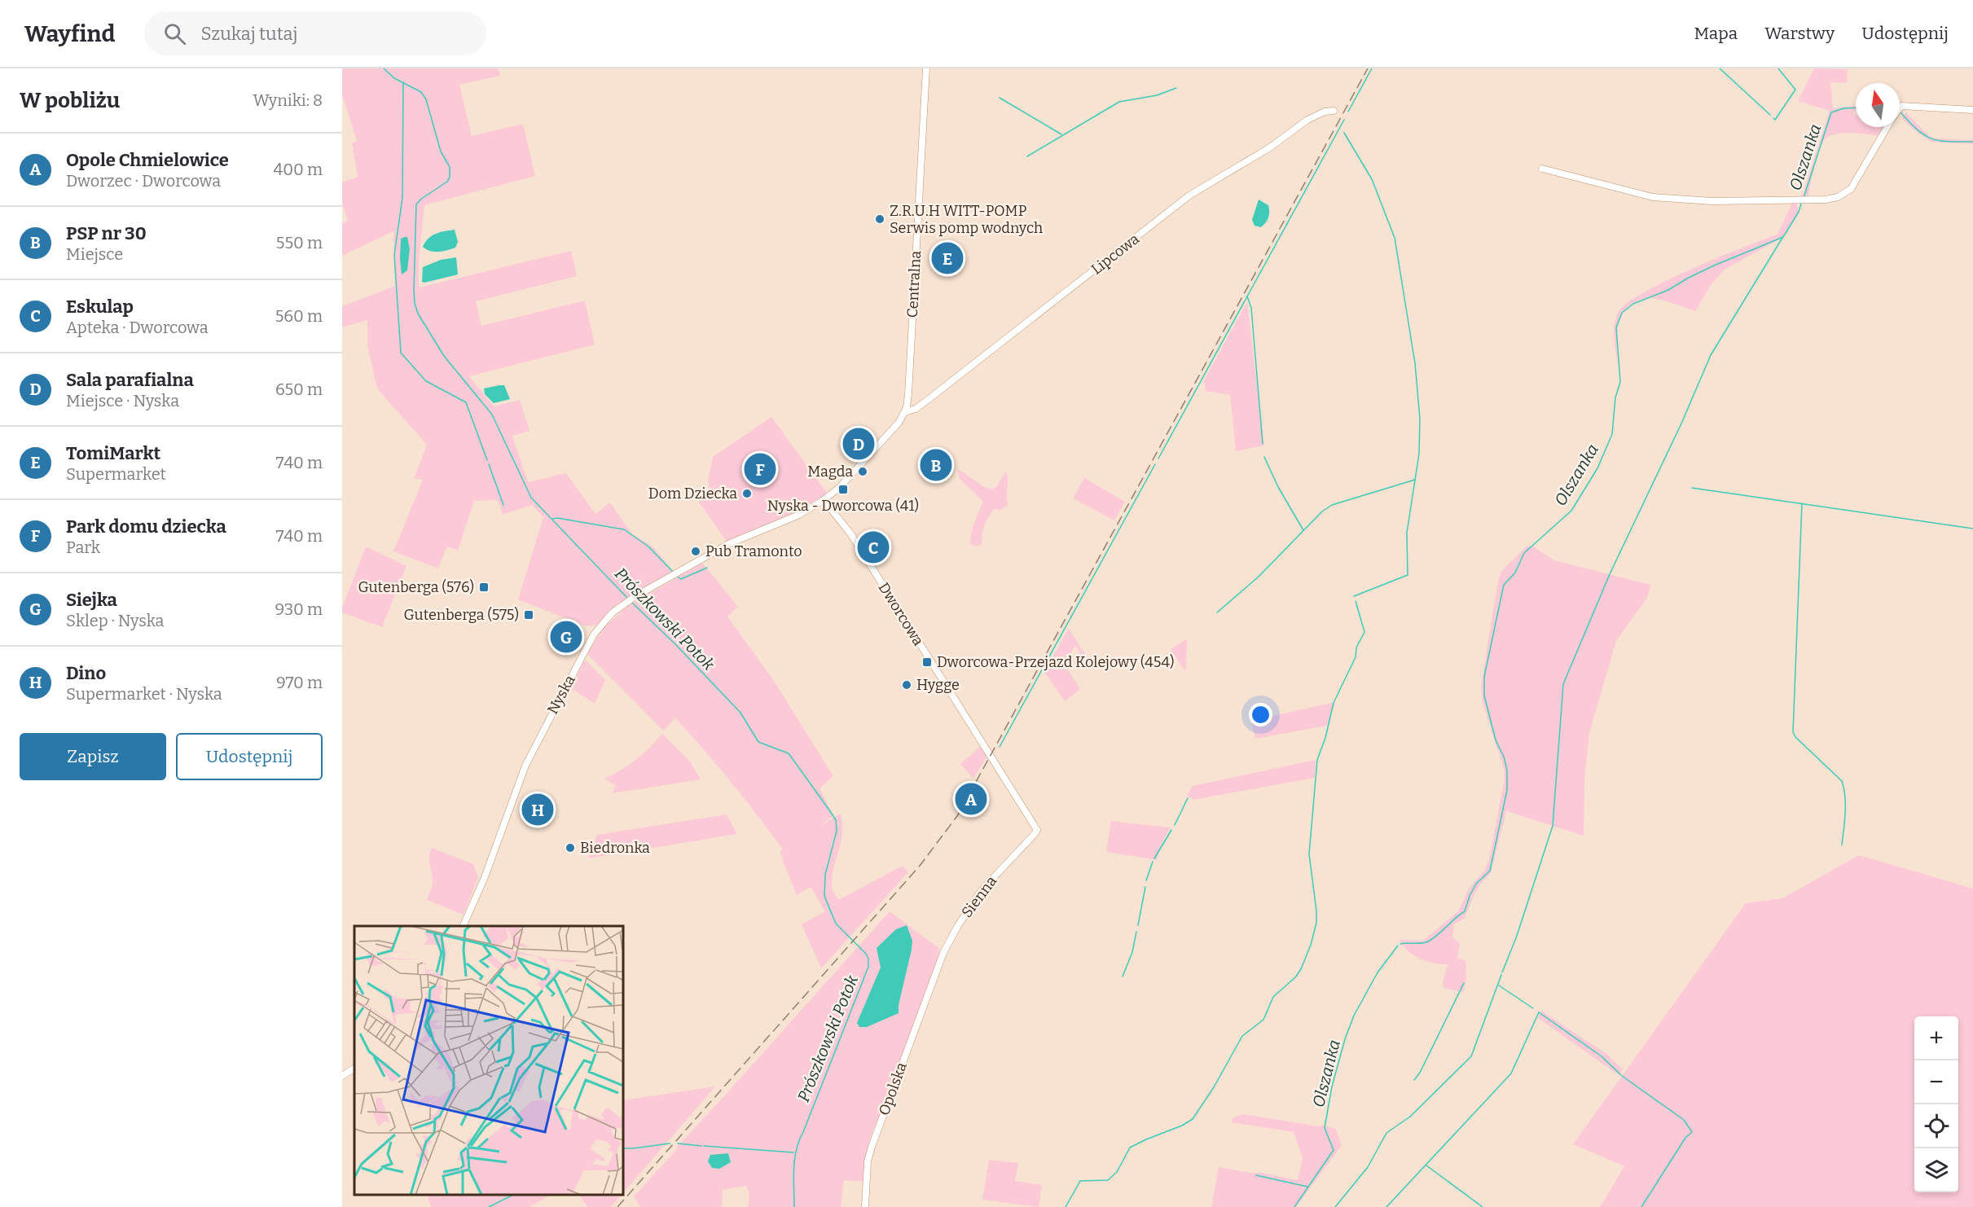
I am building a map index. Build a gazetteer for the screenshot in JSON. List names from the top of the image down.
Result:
{
  "streets": {
    "street": [
      "Lipcowa",
      "Centralna",
      "Dworcowa",
      "Nyska",
      "Sienna",
      "Opolska"
    ]
  },
  "crossings": [
    ["Lipcowa", "Centralna"],
    ["Lipcowa", "Nyska"],
    ["Centralna", "Nyska"],
    ["Dworcowa", "Nyska"],
    ["Dworcowa", "Sienna"],
    ["Sienna", "Opolska"]
  ],
  "water": ["Olszanka", "Prószkowski Potok"],
  "places": {
    "other": [
      "Z.R.U.H WITT-POMP Serwis pomp wodnych",
      "Magda",
      "Dom Dziecka",
      "Pub Tramonto",
      "Hygge",
      "Biedronka"
    ],
    "transit": [
      "Nyska - Dworcowa (41)",
      "Gutenberga (576)",
      "Gutenberga (575)",
      "Dworcowa-Przejazd Kolejowy (454)"
    ]
  },
  "north": "top",
  "page": {
    "header": "Wayfind",
    "search": "Szukaj tutaj",
    "nav": ["Mapa", "Warstwy", "Udostępnij"],
    "heading": ["W pobliżu", "Wyniki: 8"],
    "list": [
      {
        "mark": "A",
        "name": "Opole Chmielowice",
        "note": "Dworzec · Dworcowa",
        "value": "400 m"
      },
      {
        "mark": "B",
        "name": "PSP nr 30",
        "note": "Miejsce",
        "value": "550 m"
      },
      {
        "mark": "C",
        "name": "Eskulap",
        "note": "Apteka · Dworcowa",
        "value": "560 m"
      },
      {
        "mark": "D",
        "name": "Sala parafialna",
        "note": "Miejsce · Nyska",
        "value": "650 m"
      },
      {
        "mark": "E",
        "name": "TomiMarkt",
        "note": "Supermarket",
        "value": "740 m"
      },
      {
        "mark": "F",
        "name": "Park domu dziecka",
        "note": "Park",
        "value": "740 m"
      },
      {
        "mark": "G",
        "name": "Siejka",
        "note": "Sklep · Nyska",
        "value": "930 m"
      },
      {
        "mark": "H",
        "name": "Dino",
        "note": "Supermarket · Nyska",
        "value": "970 m"
      }
    ],
    "pins": [
      "E",
      "D",
      "B",
      "F",
      "C",
      "G",
      "A",
      "H"
    ],
    "buttons": ["Zapisz", "Udostępnij"],
    "map_buttons": ["+", "−"]
  }
}
